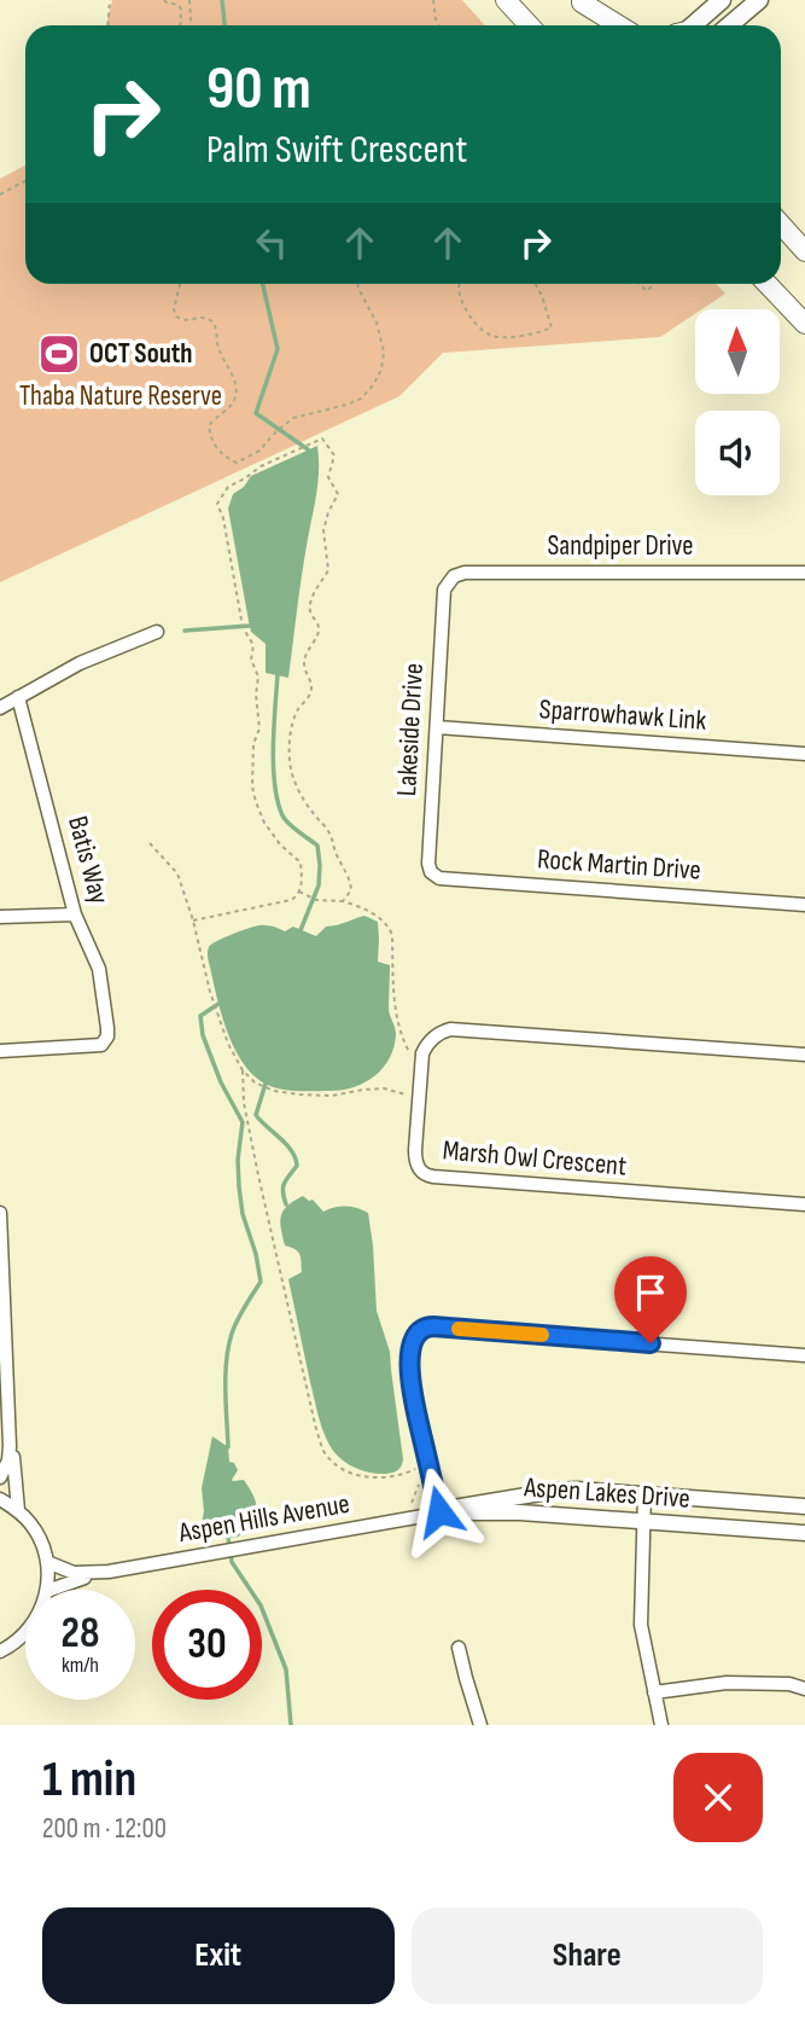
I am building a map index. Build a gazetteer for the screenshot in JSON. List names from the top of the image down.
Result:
{
  "streets": {
    "street": [
      "Sandpiper Drive",
      "Sparrowhawk Link",
      "Lakeside Drive",
      "Batis Way",
      "Rock Martin Drive",
      "Marsh Owl Crescent",
      "Aspen Lakes Drive",
      "Aspen Hills Avenue"
    ]
  },
  "crossings": [
    ["Sandpiper Drive", "Lakeside Drive"],
    ["Sparrowhawk Link", "Lakeside Drive"],
    ["Lakeside Drive", "Rock Martin Drive"],
    ["Aspen Lakes Drive", "Aspen Hills Avenue"]
  ],
  "parks": ["Thaba Nature Reserve"],
  "places": {
    "sports": ["OCT South"]
  },
  "north": "top",
  "page": {
    "turn": ["90 m", "Palm Swift Crescent"],
    "speed": "28 km/h",
    "limit": "30",
    "heading": ["1 min", "200 m · 12:00"],
    "buttons": ["Exit", "Share"]
  }
}
